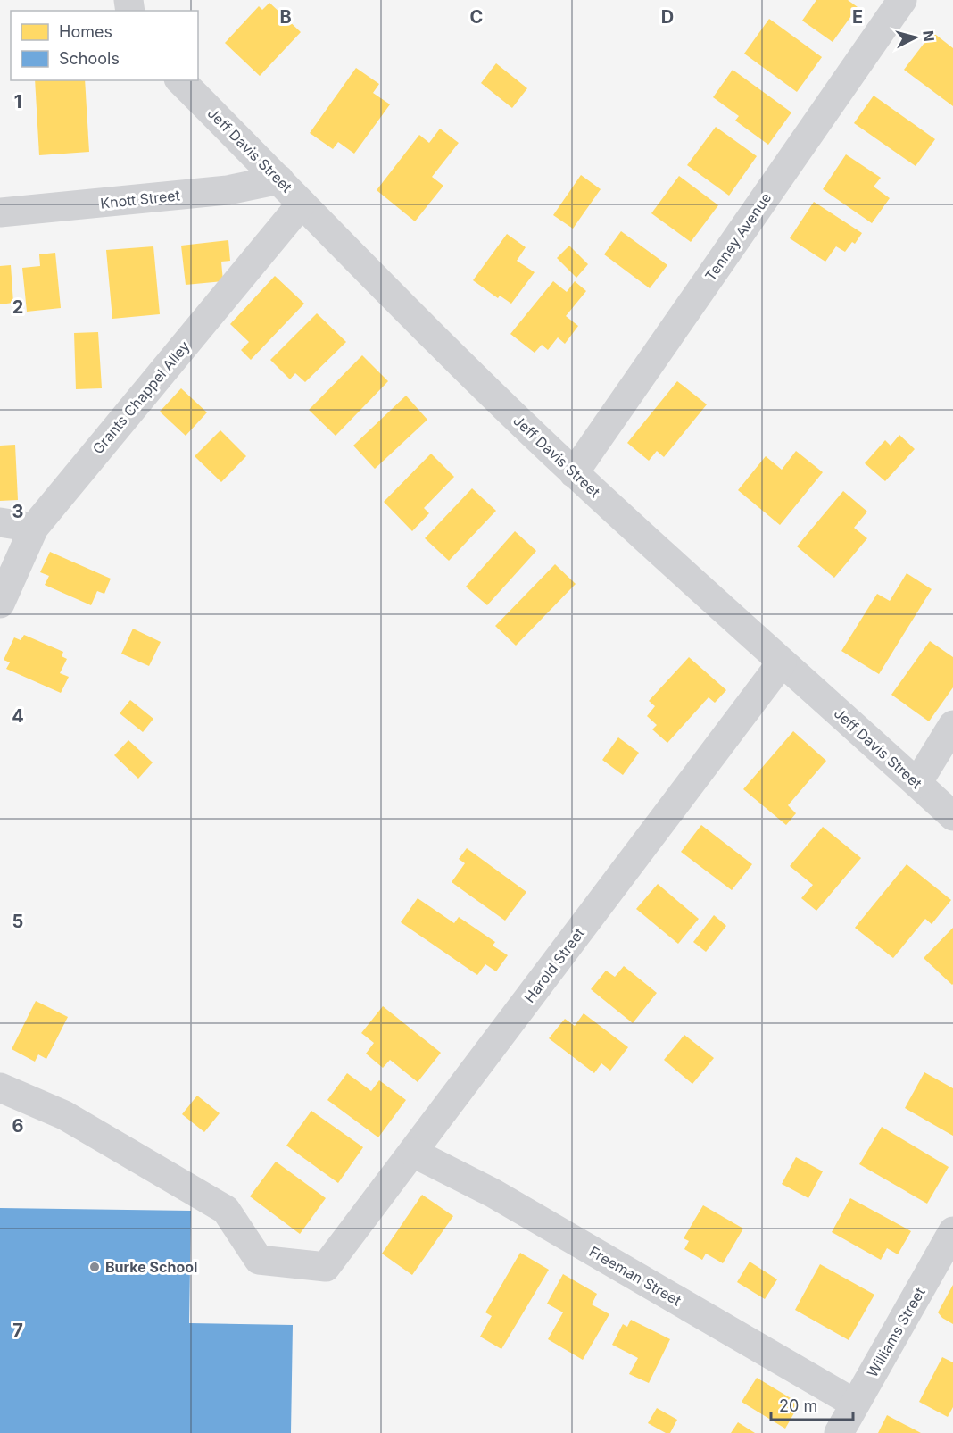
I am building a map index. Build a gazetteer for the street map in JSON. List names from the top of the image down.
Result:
{
  "streets": {
    "street": [
      "Jeff Davis Street",
      "Knott Street",
      "Tenney Avenue",
      "Grants Chappel Alley",
      "Harold Street",
      "Freeman Street",
      "Williams Street"
    ]
  },
  "crossings": [
    ["Jeff Davis Street", "Knott Street"],
    ["Jeff Davis Street", "Tenney Avenue"],
    ["Jeff Davis Street", "Grants Chappel Alley"],
    ["Jeff Davis Street", "Harold Street"],
    ["Harold Street", "Freeman Street"],
    ["Freeman Street", "Williams Street"]
  ],
  "places": ["Burke School"],
  "legend": ["Homes", "Schools"],
  "scale_bar": "20 m",
  "north": "right",
  "grid": {
    "columns": [
      "B",
      "C",
      "D",
      "E"
    ],
    "rows": [
      "1",
      "2",
      "3",
      "4",
      "5",
      "6",
      "7"
    ]
  }
}
